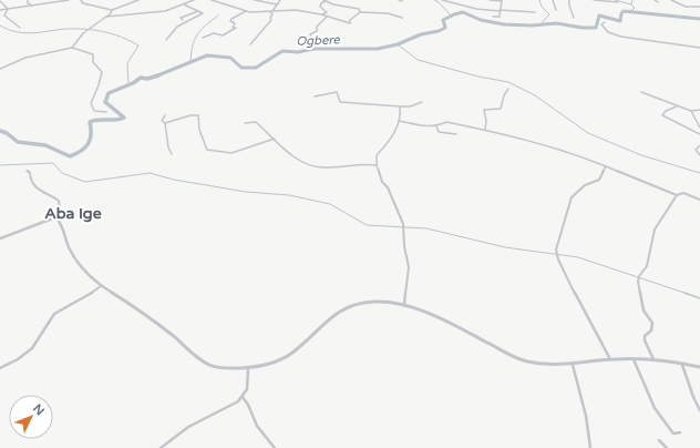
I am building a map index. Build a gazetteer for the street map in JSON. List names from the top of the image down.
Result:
{
  "districts": ["Aba Ige"],
  "water": ["Ogbere"],
  "north": "top right"
}
